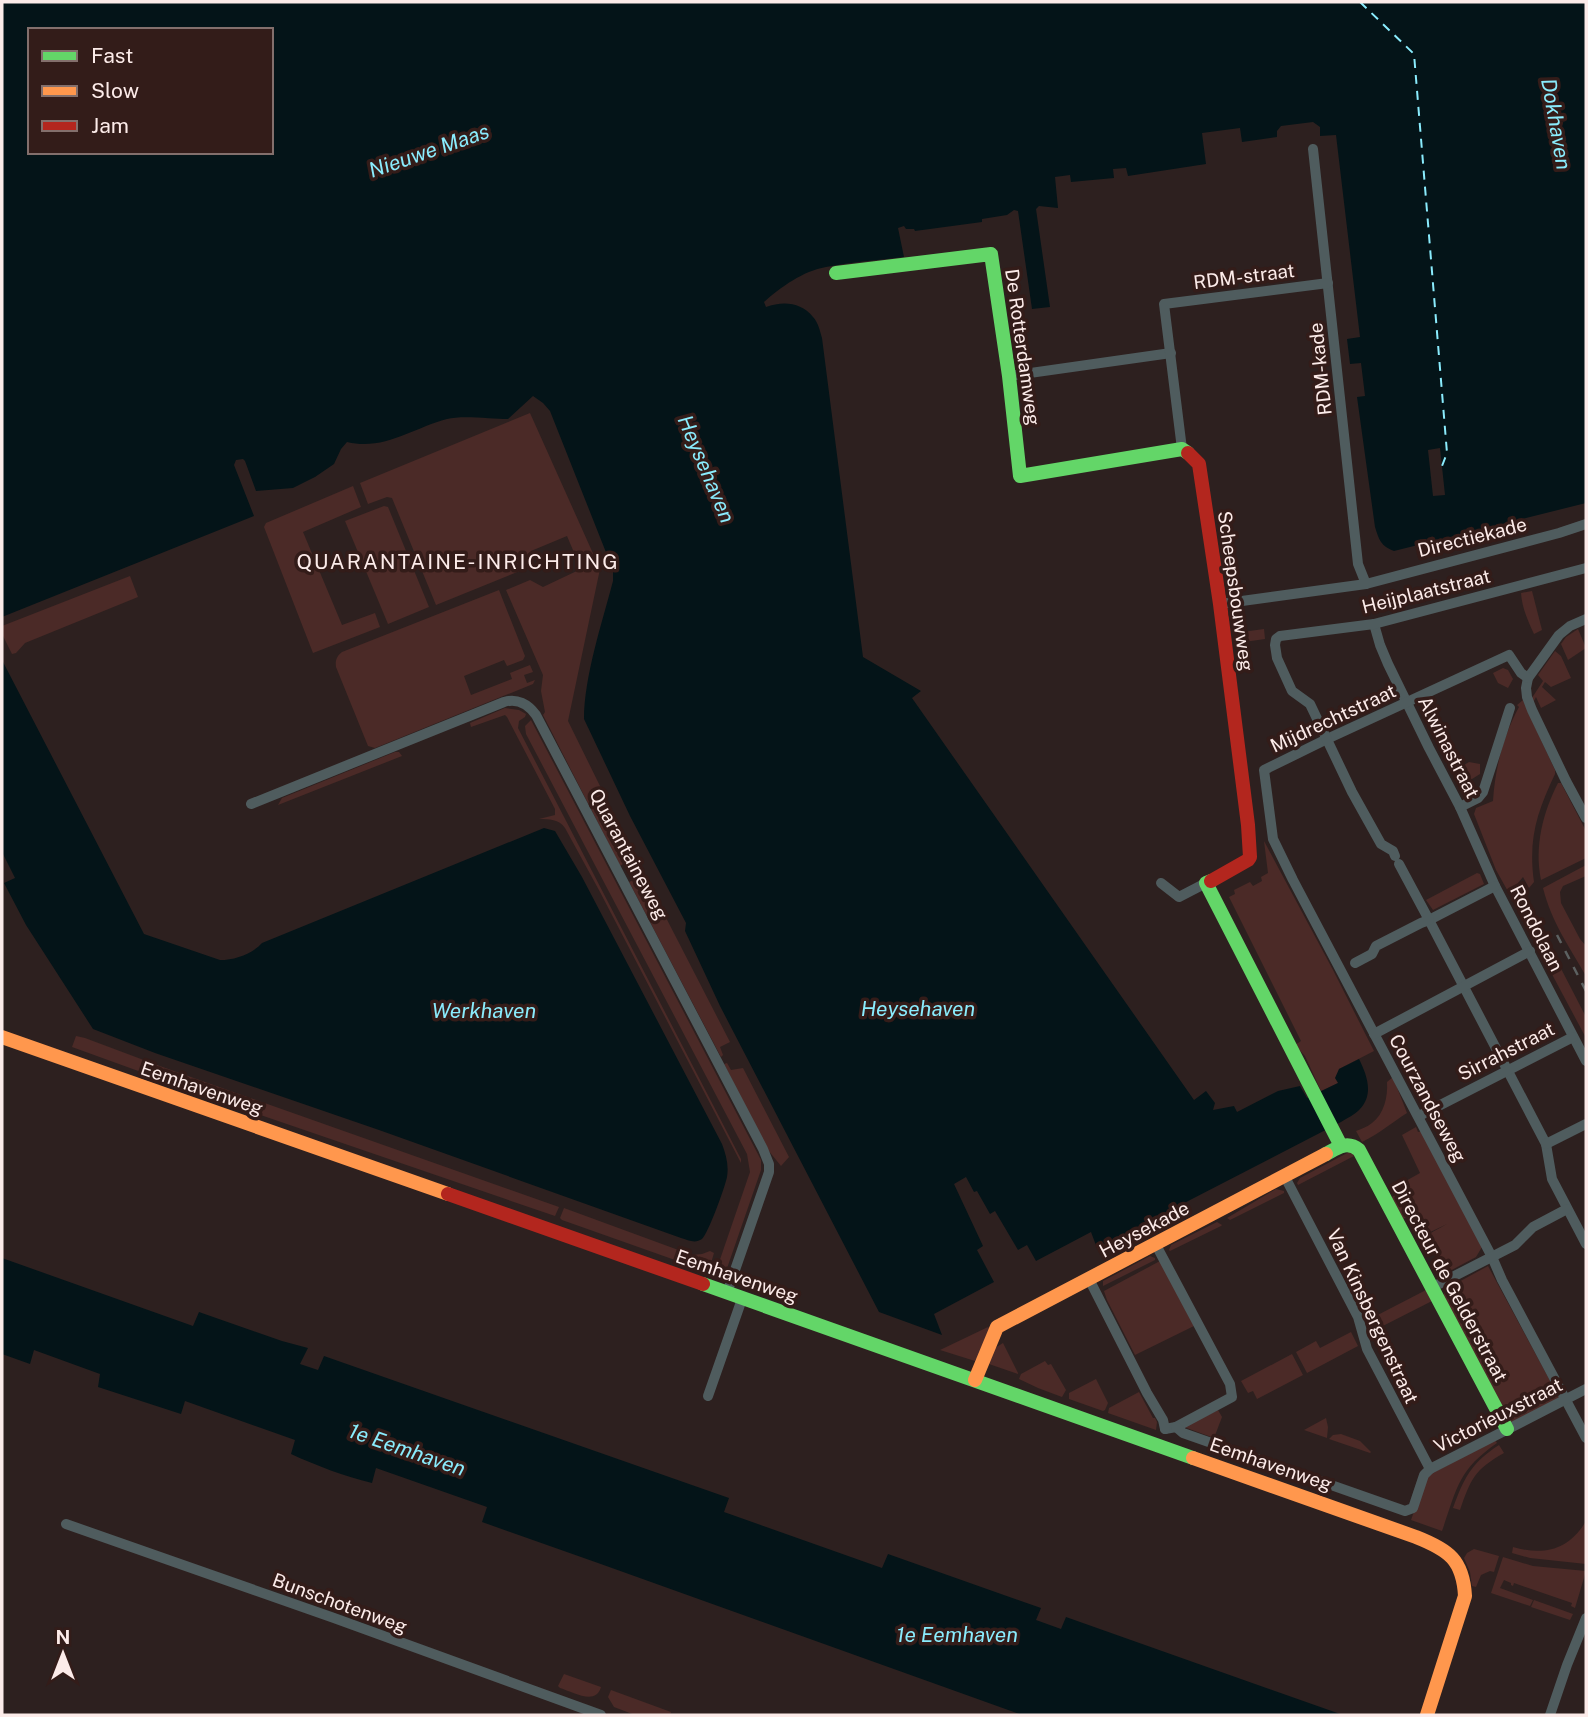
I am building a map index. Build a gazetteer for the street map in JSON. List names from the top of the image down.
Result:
{
  "streets": {
    "street": [
      "RDM-straat",
      "De Rotterdamweg",
      "RDM-kade",
      "Directiekade",
      "Scheepsbouwweg",
      "Heijplaatstraat",
      "Mijdrechtstraat",
      "Alwinastraat",
      "Quarantaineweg",
      "Rondolaan",
      "Sirrahstraat",
      "Eemhavenweg",
      "Courzandseweg",
      "Heysekade",
      "Directeur de Gelderstraat",
      "Van Kinsbergenstraat",
      "Victorieuxstraat",
      "Bunschotenweg"
    ]
  },
  "crossings": [
    ["RDM-straat", "RDM-kade"],
    ["De Rotterdamweg", "Scheepsbouwweg"],
    ["RDM-kade", "Directiekade"],
    ["Directiekade", "Scheepsbouwweg"],
    ["Heijplaatstraat", "Mijdrechtstraat"],
    ["Heijplaatstraat", "Alwinastraat"],
    ["Mijdrechtstraat", "Alwinastraat"],
    ["Mijdrechtstraat", "Courzandseweg"],
    ["Alwinastraat", "Rondolaan"],
    ["Quarantaineweg", "Eemhavenweg"],
    ["Rondolaan", "Sirrahstraat"],
    ["Sirrahstraat", "Courzandseweg"],
    ["Eemhavenweg", "Heysekade"],
    ["Courzandseweg", "Victorieuxstraat"],
    ["Heysekade", "Directeur de Gelderstraat"],
    ["Heysekade", "Van Kinsbergenstraat"],
    ["Directeur de Gelderstraat", "Victorieuxstraat"],
    ["Van Kinsbergenstraat", "Victorieuxstraat"]
  ],
  "districts": ["QUARANTAINE-INRICHTING"],
  "water": [
    "Dokhaven",
    "Nieuwe Maas",
    "Heysehaven",
    "Werkhaven",
    "1e Eemhaven"
  ],
  "legend": ["Fast", "Slow", "Jam"],
  "north": "top"
}
